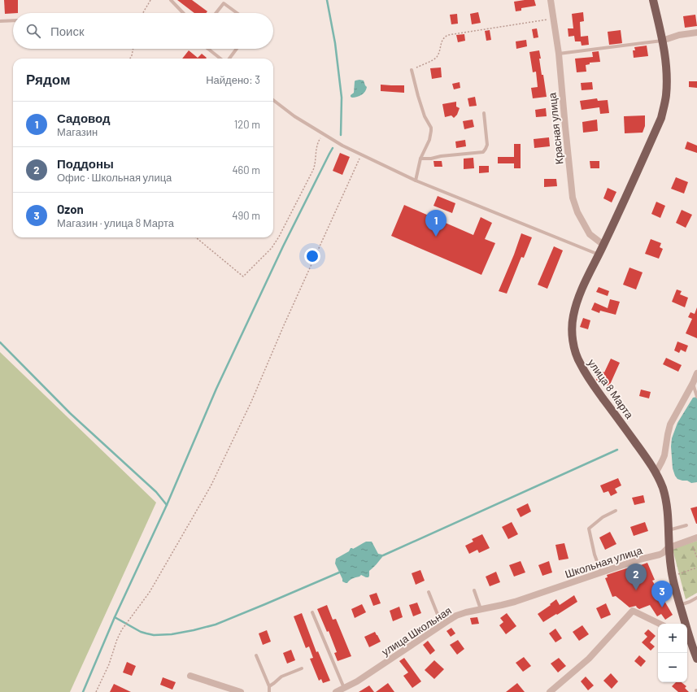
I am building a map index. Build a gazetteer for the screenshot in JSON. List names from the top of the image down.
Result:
{
  "streets": {
    "main road": ["улица 8 Марта"],
    "street": ["Красная улица", "Школьная улица", "улица Школьная"]
  },
  "crossings": [
    ["Красная улица", "улица 8 Марта"],
    ["улица 8 Марта", "Школьная улица"],
    ["Школьная улица", "улица Школьная"]
  ],
  "page": {
    "search": "Поиск",
    "heading": ["Рядом", "Найдено: 3"],
    "list": [
      {
        "mark": "1",
        "name": "Садовод",
        "note": "Магазин",
        "value": "120 m"
      },
      {
        "mark": "2",
        "name": "Поддоны",
        "note": "Офис · Школьная улица",
        "value": "460 m"
      },
      {
        "mark": "3",
        "name": "Ozon",
        "note": "Магазин · улица 8 Марта",
        "value": "490 m"
      }
    ],
    "pins": ["1", "2", "3"],
    "map_buttons": ["+", "−"]
  }
}
